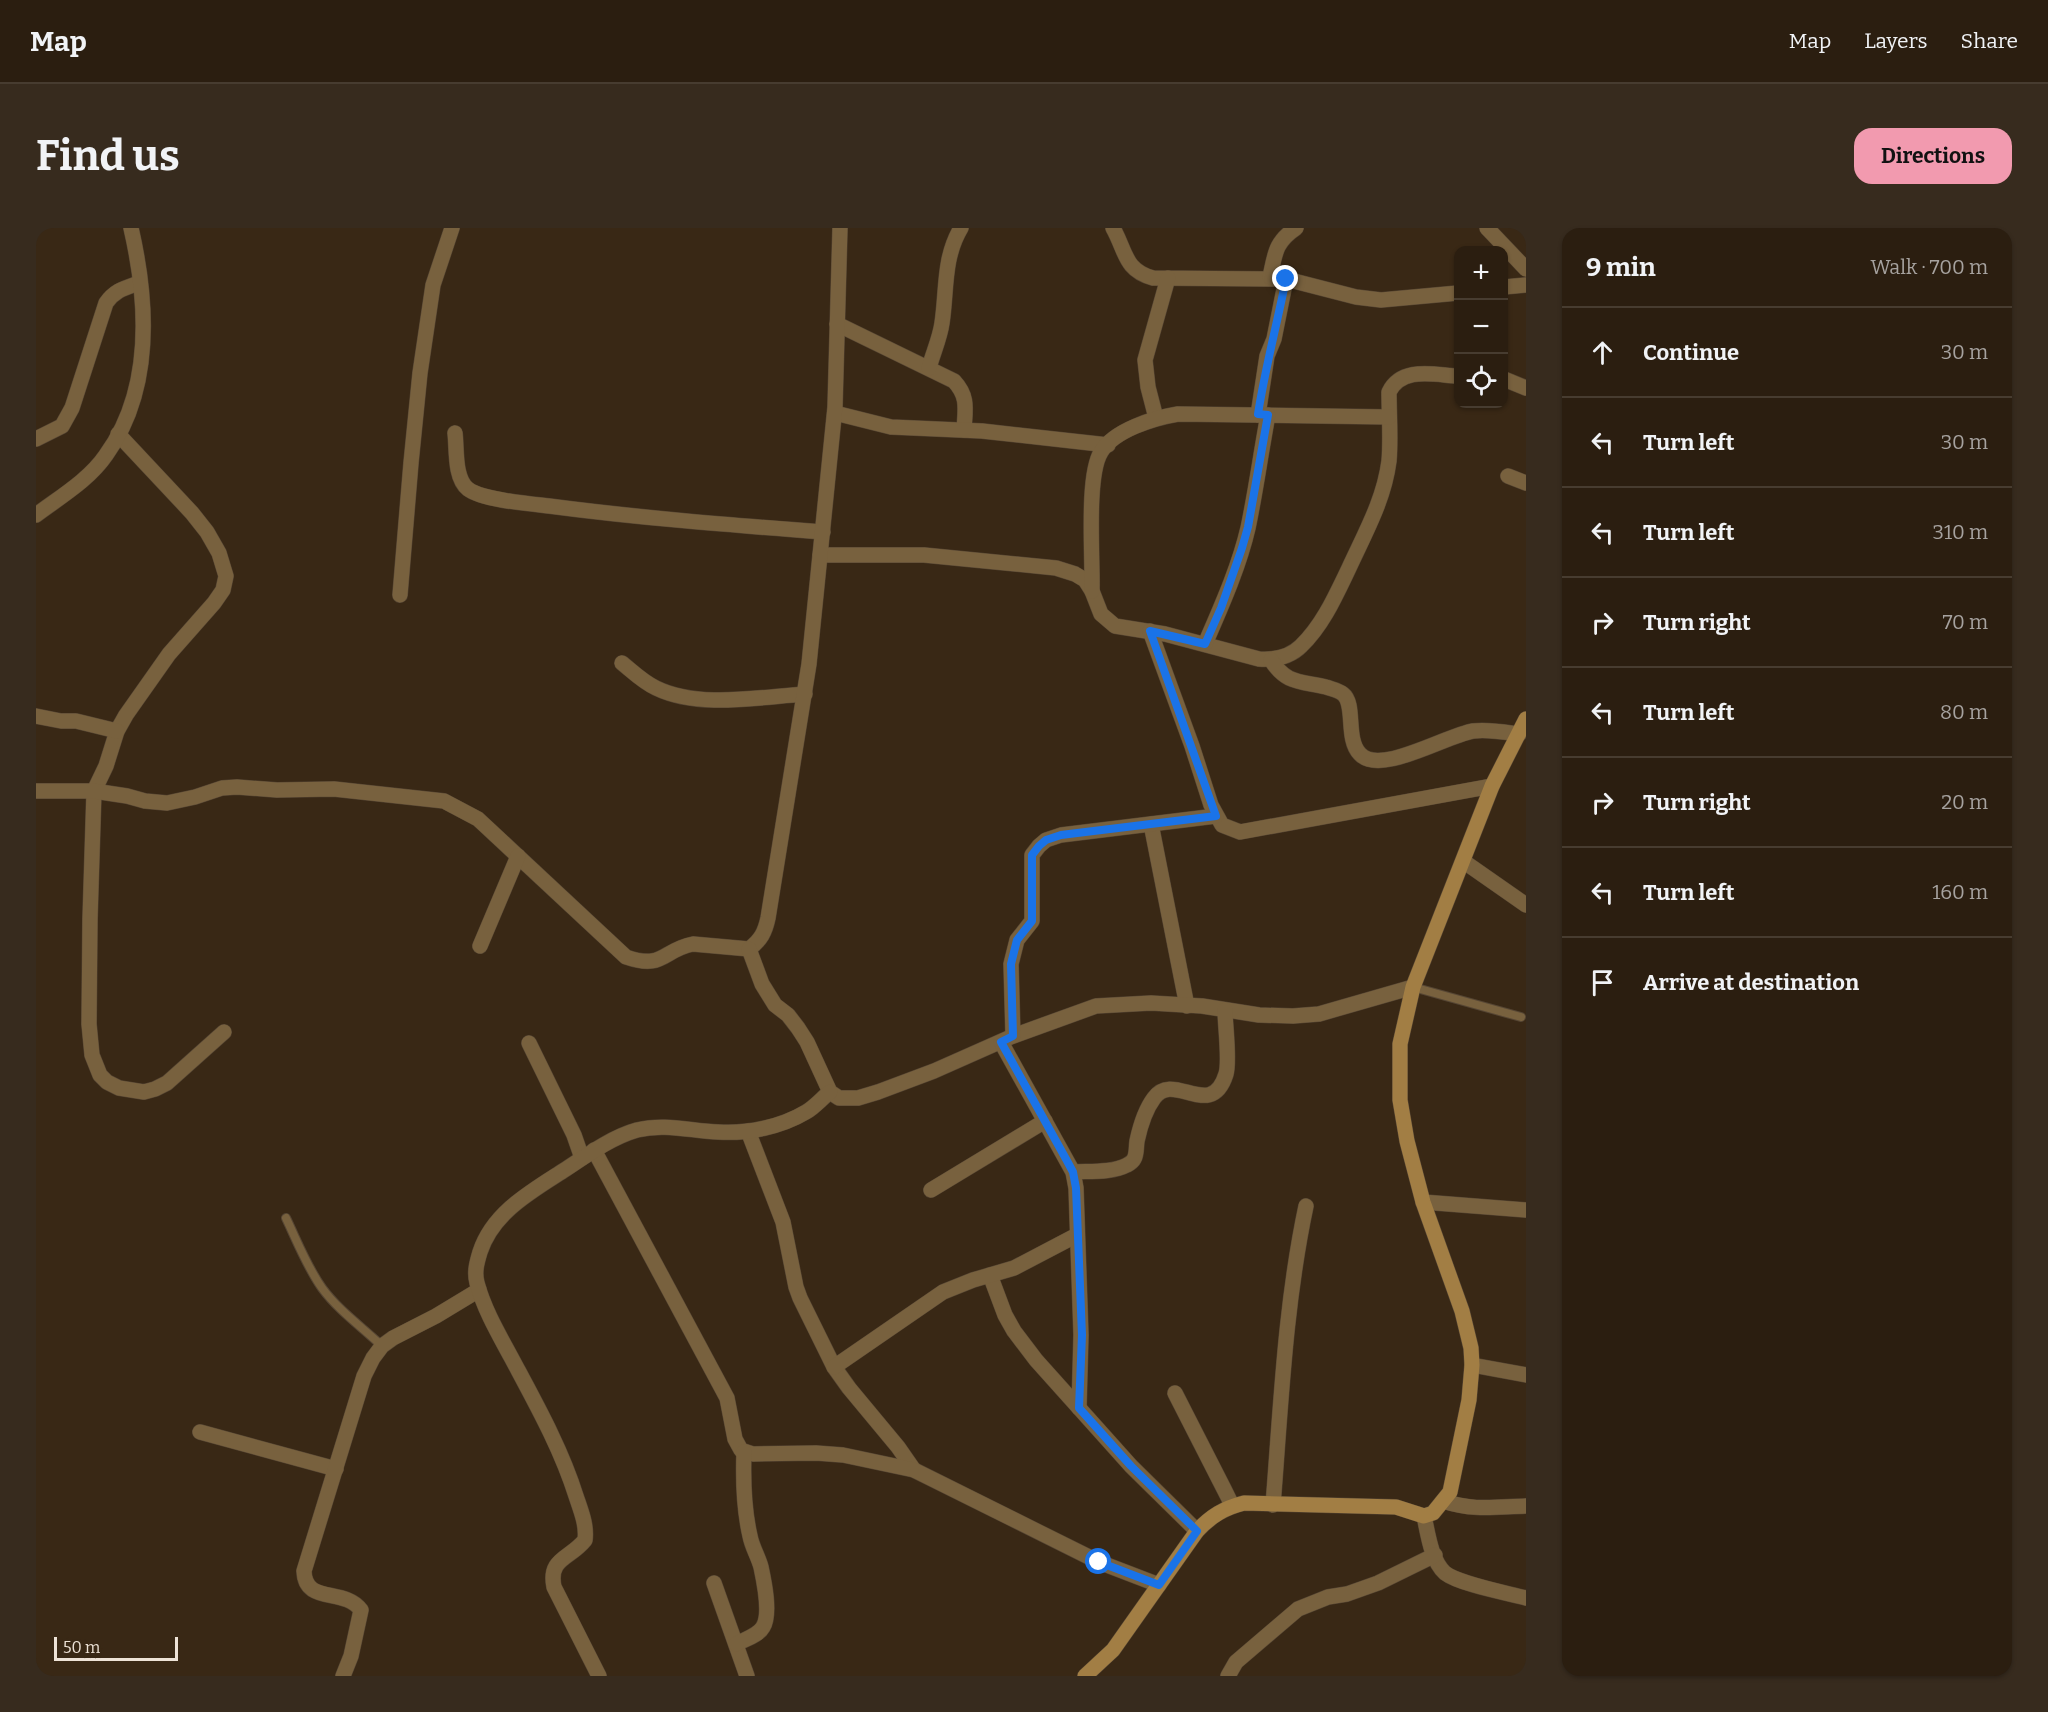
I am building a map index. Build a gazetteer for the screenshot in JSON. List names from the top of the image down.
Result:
{
  "scale_bar": "50 m",
  "page": {
    "header": "Map",
    "nav": ["Map", "Layers", "Share"],
    "buttons": "Directions",
    "title": "Find us",
    "heading": ["9 min", "Walk · 700 m"],
    "map_buttons": ["+", "−"],
    "list": [
      ["Continue", "30 m"],
      ["Turn left", "30 m"],
      ["Turn left", "310 m"],
      ["Turn right", "70 m"],
      ["Turn left", "80 m"],
      ["Turn right", "20 m"],
      ["Turn left", "160 m"],
      "Arrive at destination"
    ],
    "scale": "50 m"
  }
}
